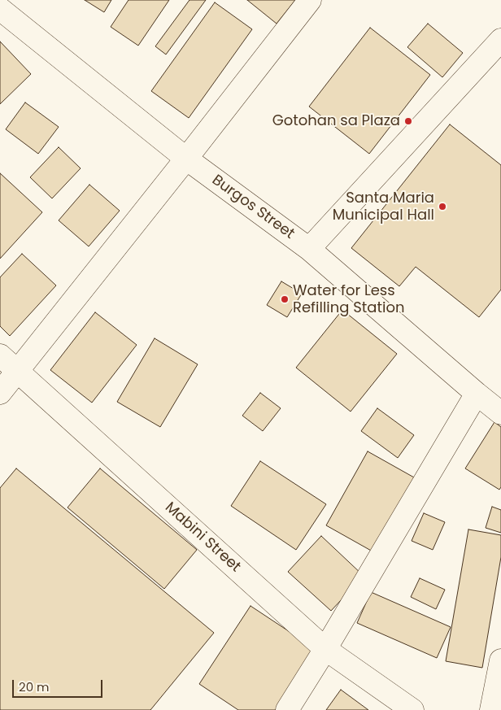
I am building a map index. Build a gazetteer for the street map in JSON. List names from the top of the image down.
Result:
{
  "streets": {
    "street": ["Burgos Street", "Mabini Street"]
  },
  "places": ["Gotohan sa Plaza", "Santa Maria Municipal Hall", "Water for Less Refilling Station"],
  "scale_bar": "20 m"
}
